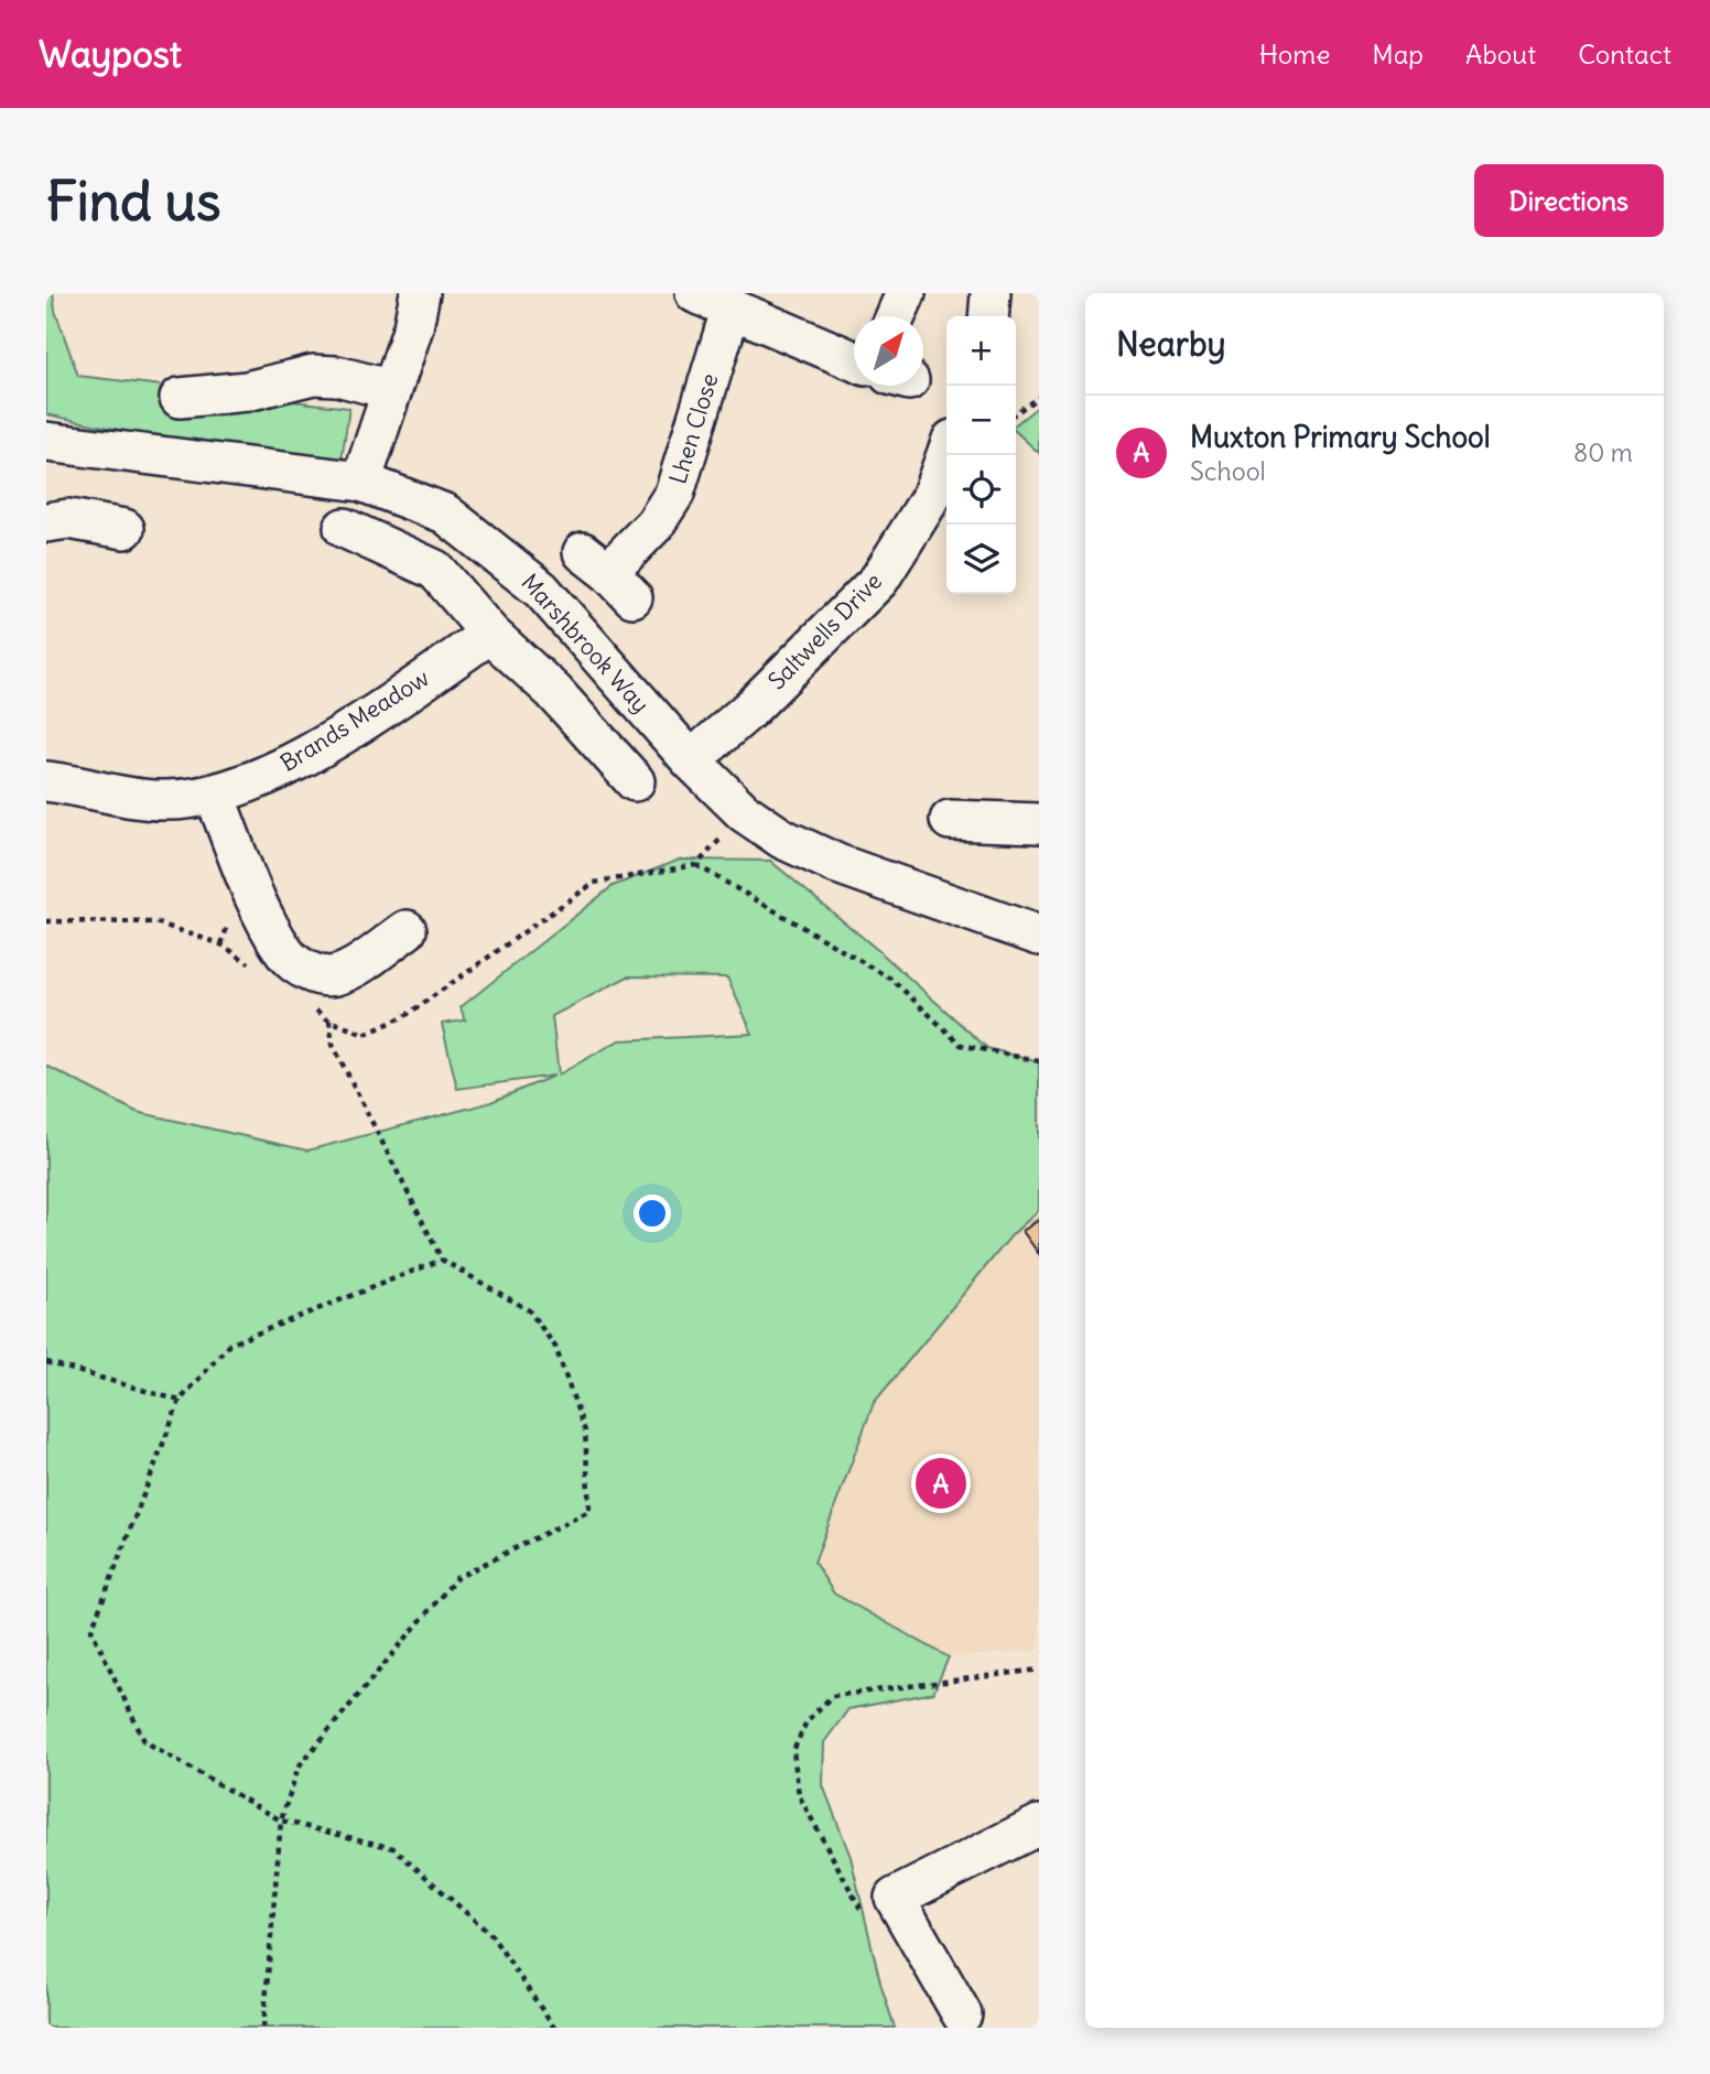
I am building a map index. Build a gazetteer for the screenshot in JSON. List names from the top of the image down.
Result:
{
  "streets": {
    "street": [
      "Lhen Close",
      "Saltwells Drive",
      "Marshbrook Way",
      "Brands Meadow"
    ]
  },
  "crossings": [
    ["Saltwells Drive", "Marshbrook Way"]
  ],
  "north": "top right",
  "page": {
    "header": "Waypost",
    "nav": [
      "Home",
      "Map",
      "About",
      "Contact"
    ],
    "buttons": "Directions",
    "title": "Find us",
    "heading": "Nearby",
    "map_buttons": ["+", "−"],
    "list": [
      {
        "mark": "A",
        "name": "Muxton Primary School",
        "note": "School",
        "value": "80 m"
      }
    ],
    "pins": "A"
  }
}
